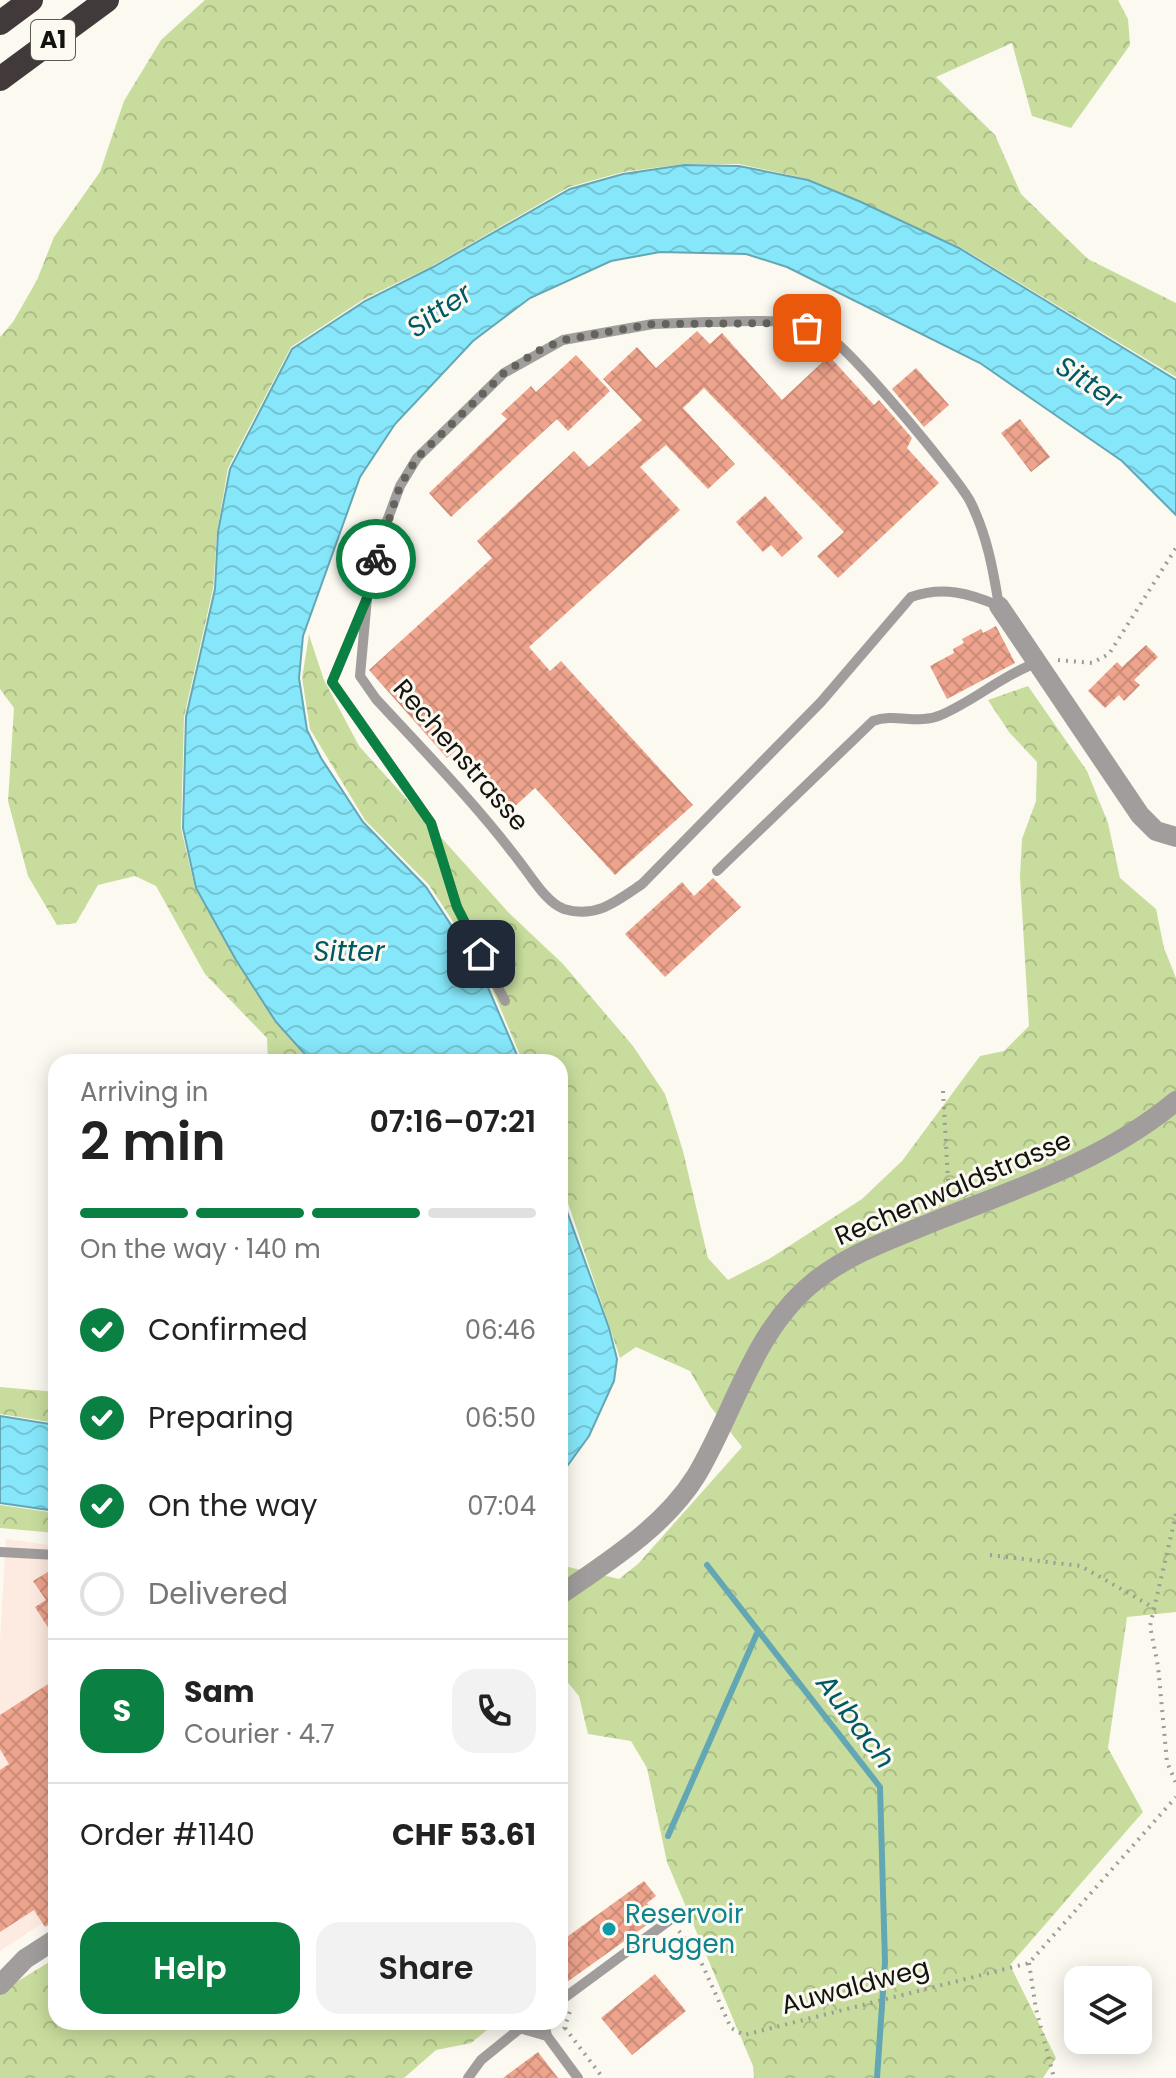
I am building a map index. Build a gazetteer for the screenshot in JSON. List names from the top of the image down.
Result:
{
  "streets": {
    "highway": ["A1"],
    "street": ["Rechenstrasse", "Rechenwaldstrasse"],
    "path": ["Auwaldweg"]
  },
  "water": ["Sitter", "Aubach"],
  "places": ["Reservoir Bruggen"],
  "page": {
    "heading": ["2 min", "Arriving in", "07:16–07:21"],
    "panel": [
      "Sam",
      "Courier · 4.7",
      "Order #1140",
      "CHF 53.61"
    ],
    "bar": "On the way · 140 m",
    "list": [
      ["Confirmed", "06:46"],
      ["Preparing", "06:50"],
      ["On the way", "07:04"],
      "Delivered"
    ],
    "round": "S",
    "buttons": ["Help", "Share"]
  }
}
